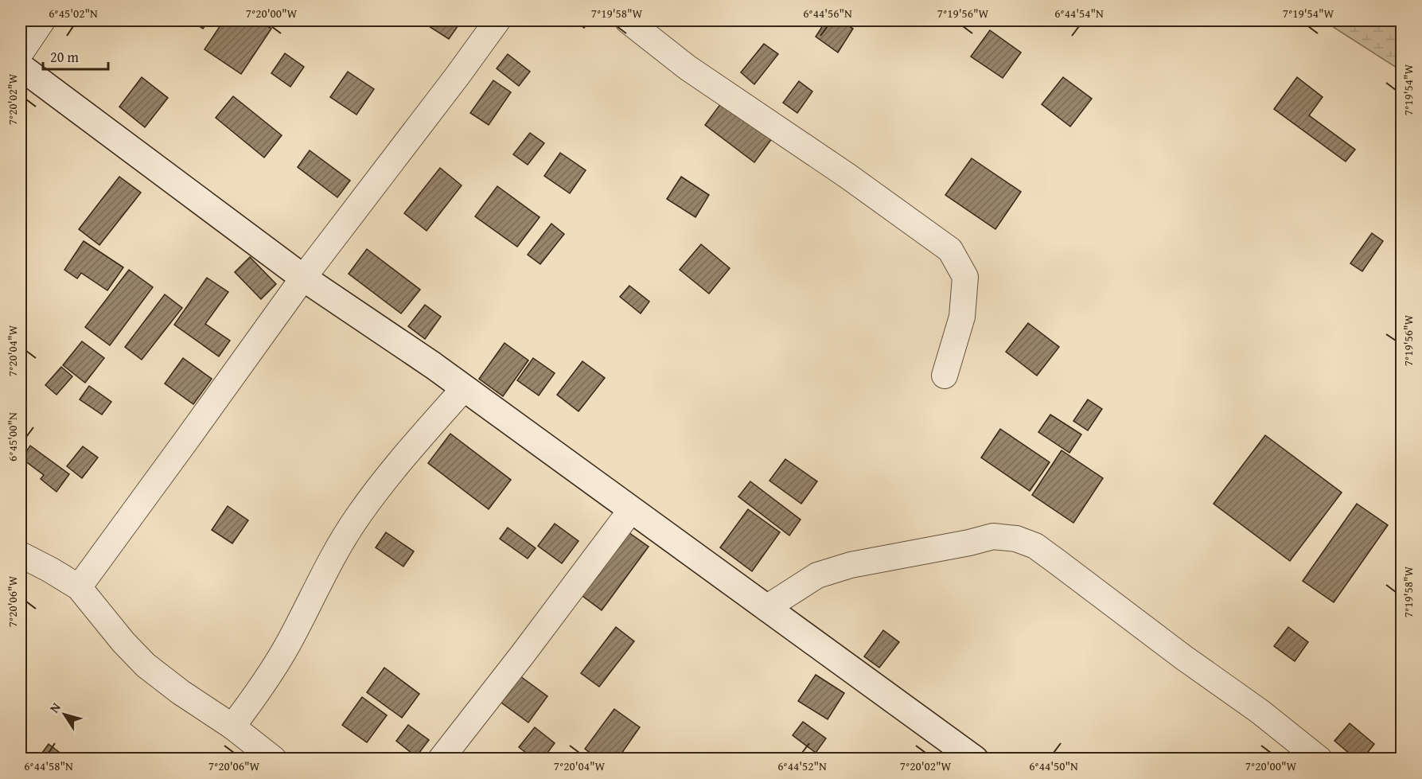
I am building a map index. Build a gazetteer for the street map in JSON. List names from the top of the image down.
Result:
{
  "scale_bar": "20 m",
  "north": "top left",
  "coordinates": [
    "6°45'02\"N",
    "7°20'00\"W",
    "7°19'58\"W",
    "6°44'56\"N",
    "7°19'56\"W",
    "6°44'54\"N",
    "7°19'54\"W",
    "7°20'02\"W",
    "7°20'04\"W",
    "6°45'00\"N",
    "7°20'06\"W",
    "6°44'58\"N",
    "6°44'52\"N",
    "6°44'50\"N"
  ]
}
